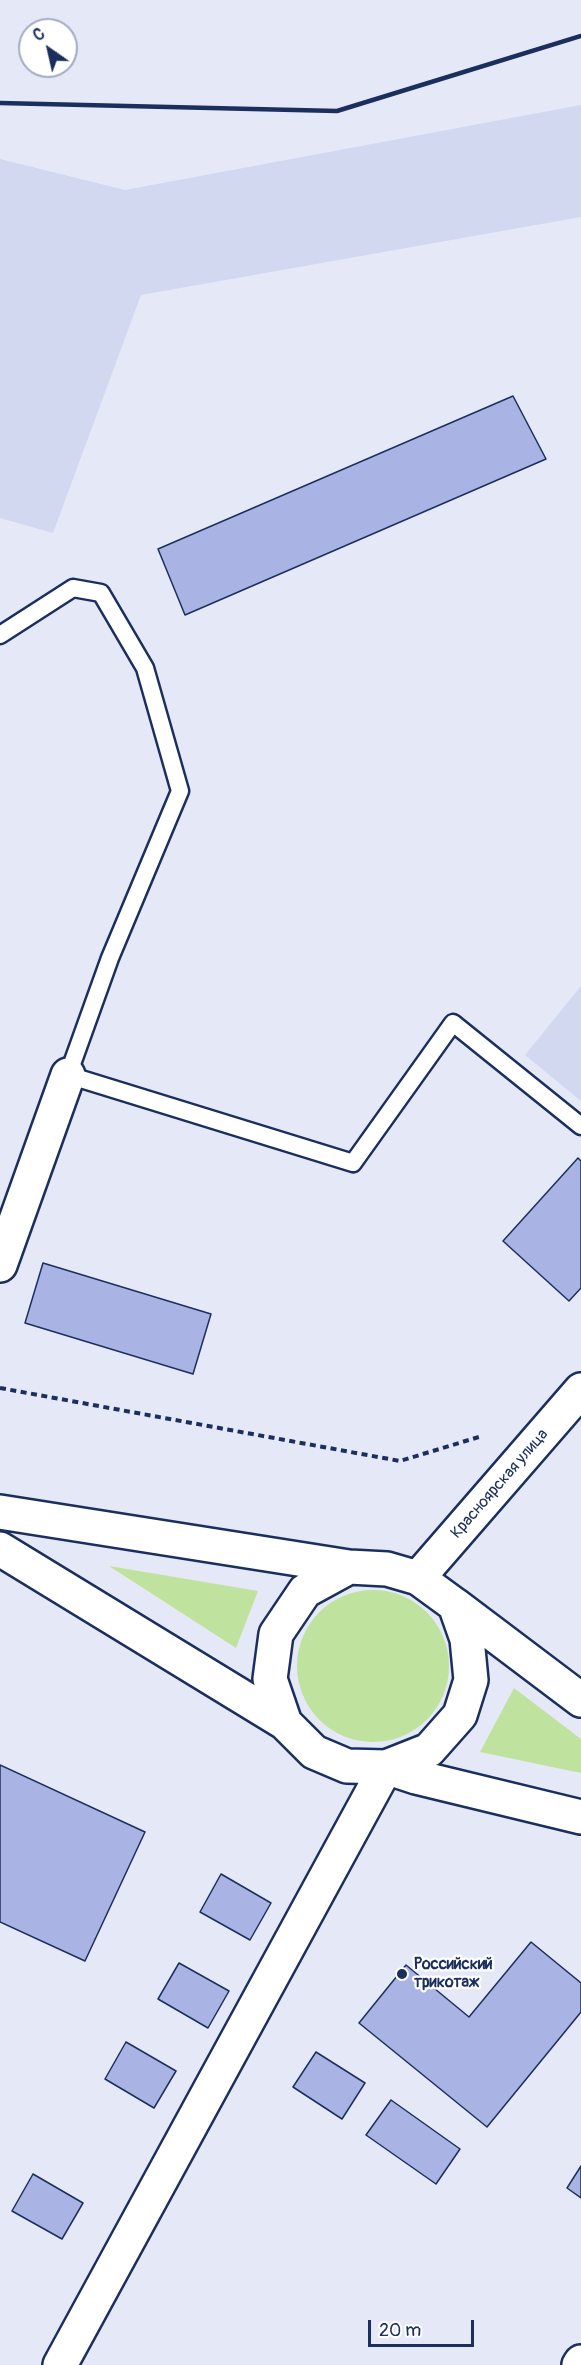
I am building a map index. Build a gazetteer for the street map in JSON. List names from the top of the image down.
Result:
{
  "streets": {
    "main road": ["Красноярская улица"]
  },
  "places": ["Российский трикотаж"],
  "scale_bar": "20 m",
  "north": "top left"
}
